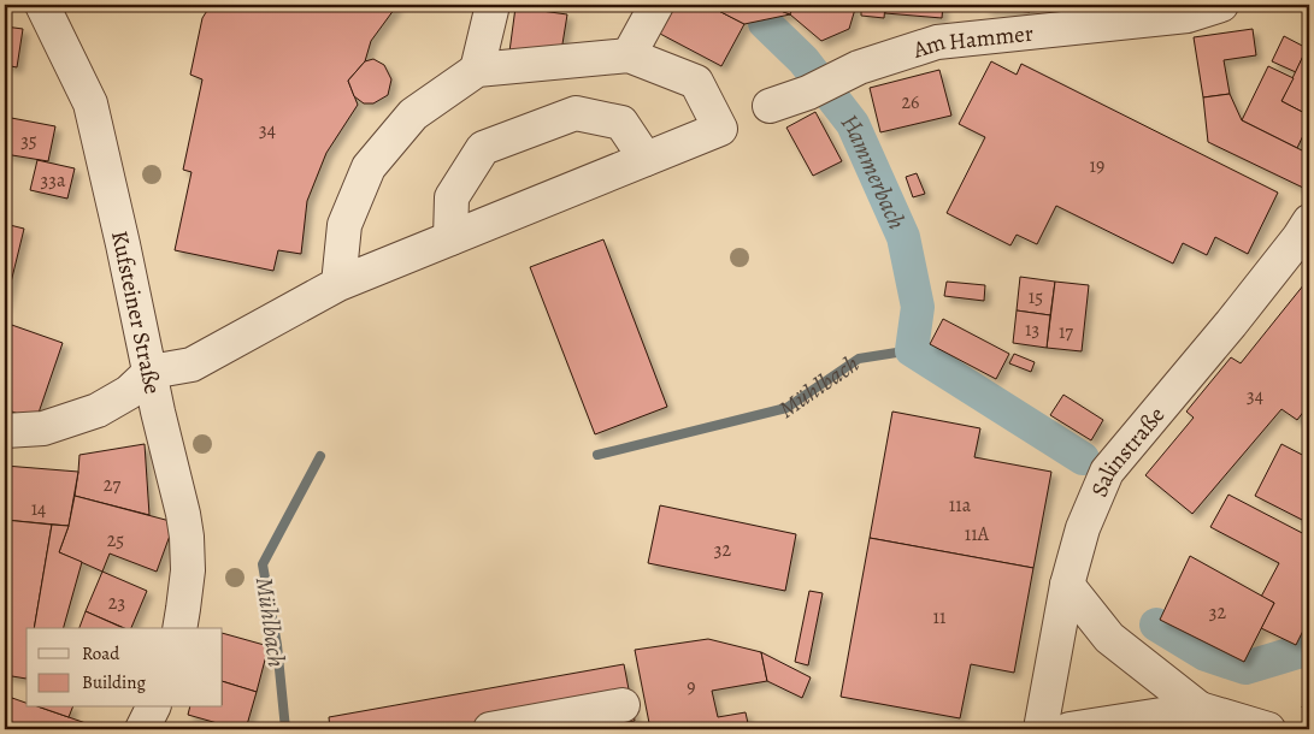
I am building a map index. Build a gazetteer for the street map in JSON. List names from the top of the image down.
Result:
{
  "streets": {
    "street": ["Am Hammer", "Kufsteiner Straße", "Salinstraße"]
  },
  "water": ["Hammerbach", "Mühlbach"],
  "house_numbers": [
    "26",
    "34",
    "35",
    "19",
    "33a",
    "15",
    "13",
    "17",
    "34",
    "27",
    "11a",
    "14",
    "11A",
    "25",
    "32",
    "23",
    "32",
    "11",
    "9"
  ],
  "legend": ["Road", "Building"]
}
